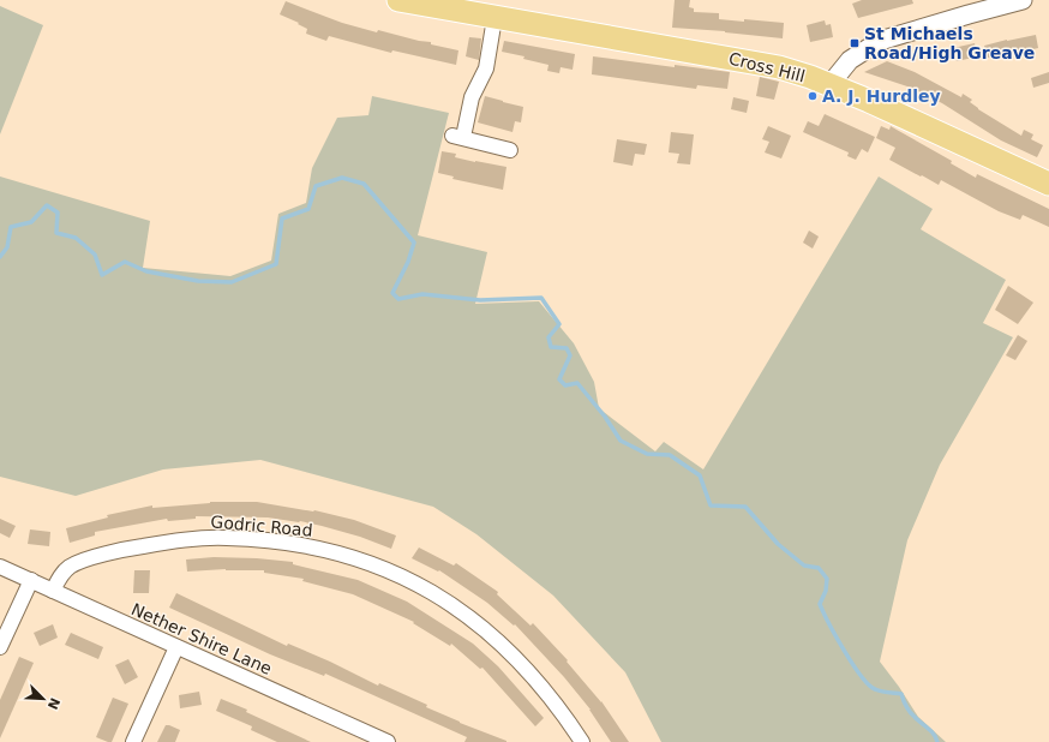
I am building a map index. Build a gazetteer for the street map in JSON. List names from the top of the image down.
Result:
{
  "streets": {
    "main road": ["Cross Hill"],
    "street": ["Godric Road", "Nether Shire Lane"]
  },
  "crossings": [
    ["Godric Road", "Nether Shire Lane"]
  ],
  "places": {
    "transit": ["St Michaels Road/High Greave"],
    "other": ["A. J. Hurdley"]
  },
  "north": "bottom right"
}
